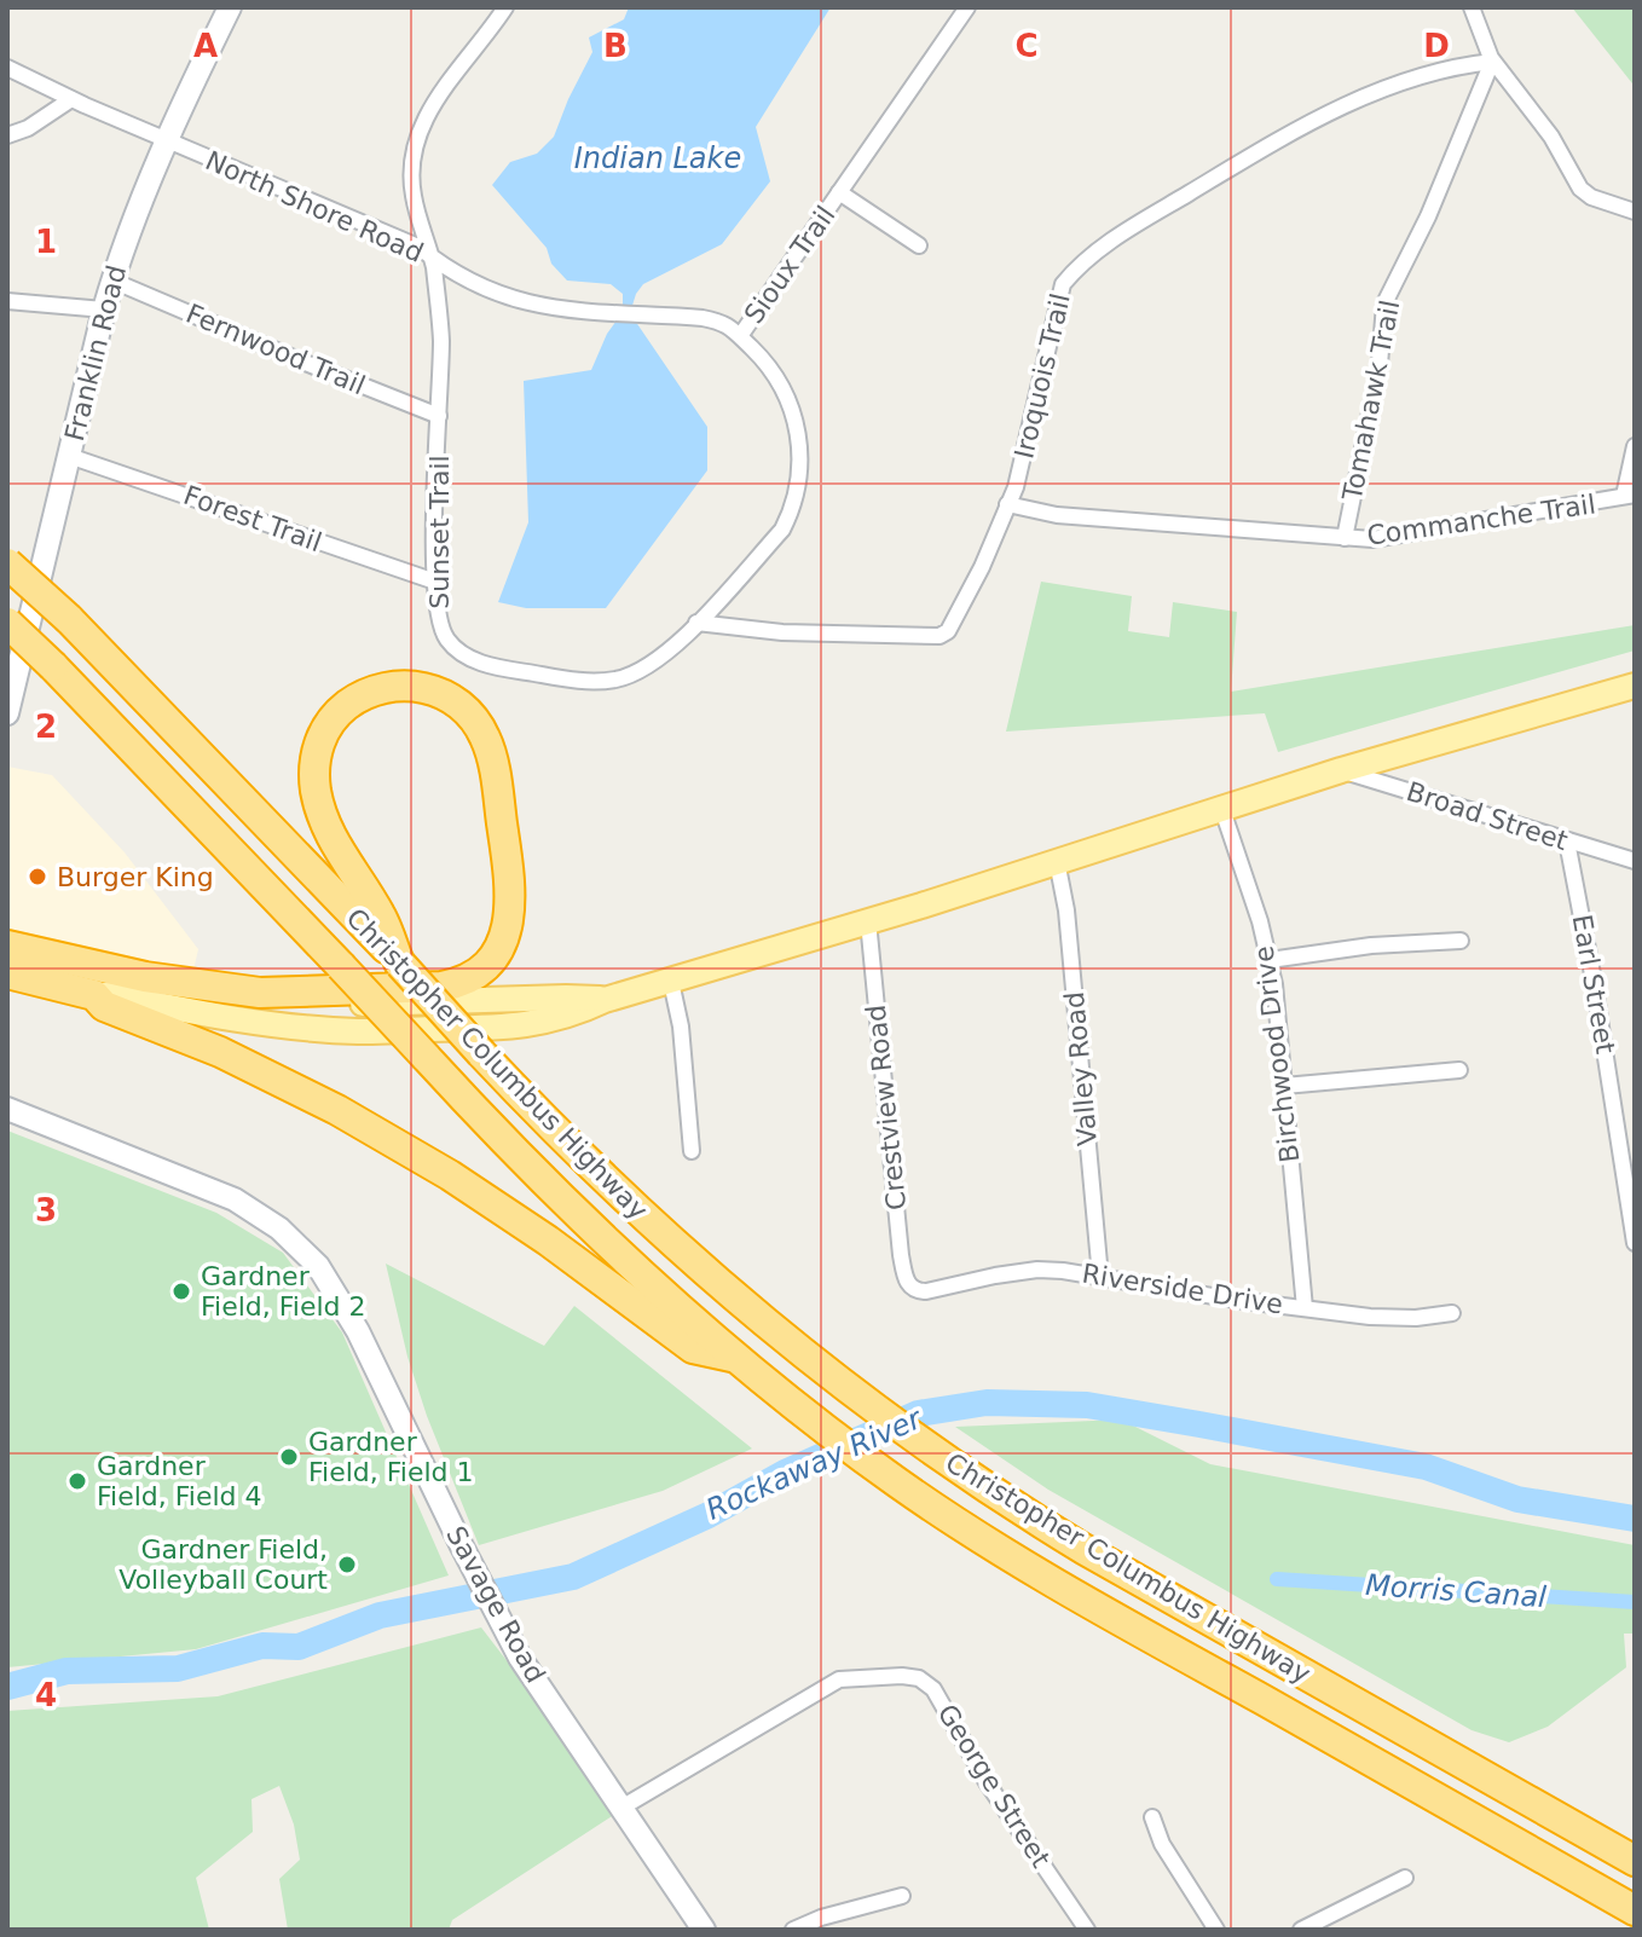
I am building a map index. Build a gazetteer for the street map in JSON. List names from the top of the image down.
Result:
{
  "streets": {
    "highway": ["Christopher Columbus Highway"],
    "street": [
      "North Shore Road",
      "Sioux Trail",
      "Fernwood Trail",
      "Franklin Road",
      "Iroquois Trail",
      "Tomahawk Trail",
      "Forest Trail",
      "Commanche Trail",
      "Sunset Trail",
      "Broad Street",
      "Earl Street",
      "Birchwood Drive",
      "Valley Road",
      "Crestview Road",
      "Riverside Drive",
      "Savage Road",
      "George Street"
    ]
  },
  "crossings": [
    ["North Shore Road", "Sioux Trail"],
    ["North Shore Road", "Franklin Road"],
    ["North Shore Road", "Sunset Trail"],
    ["Sioux Trail", "Sunset Trail"],
    ["Fernwood Trail", "Franklin Road"],
    ["Fernwood Trail", "Sunset Trail"],
    ["Franklin Road", "Forest Trail"],
    ["Iroquois Trail", "Tomahawk Trail"],
    ["Iroquois Trail", "Sunset Trail"],
    ["Tomahawk Trail", "Commanche Trail"],
    ["Forest Trail", "Sunset Trail"],
    ["Broad Street", "Earl Street"],
    ["Birchwood Drive", "Riverside Drive"],
    ["Valley Road", "Riverside Drive"],
    ["Crestview Road", "Riverside Drive"],
    ["Savage Road", "George Street"]
  ],
  "water": ["Indian Lake", "Rockaway River", "Morris Canal"],
  "places": [
    "Burger King",
    "Gardner Field, Field 2",
    "Gardner Field, Field 1",
    "Gardner Field, Field 4",
    "Gardner Field, Volleyball Court"
  ],
  "grid": {
    "columns": [
      "A",
      "B",
      "C",
      "D"
    ],
    "rows": [
      "1",
      "2",
      "3",
      "4"
    ]
  }
}
